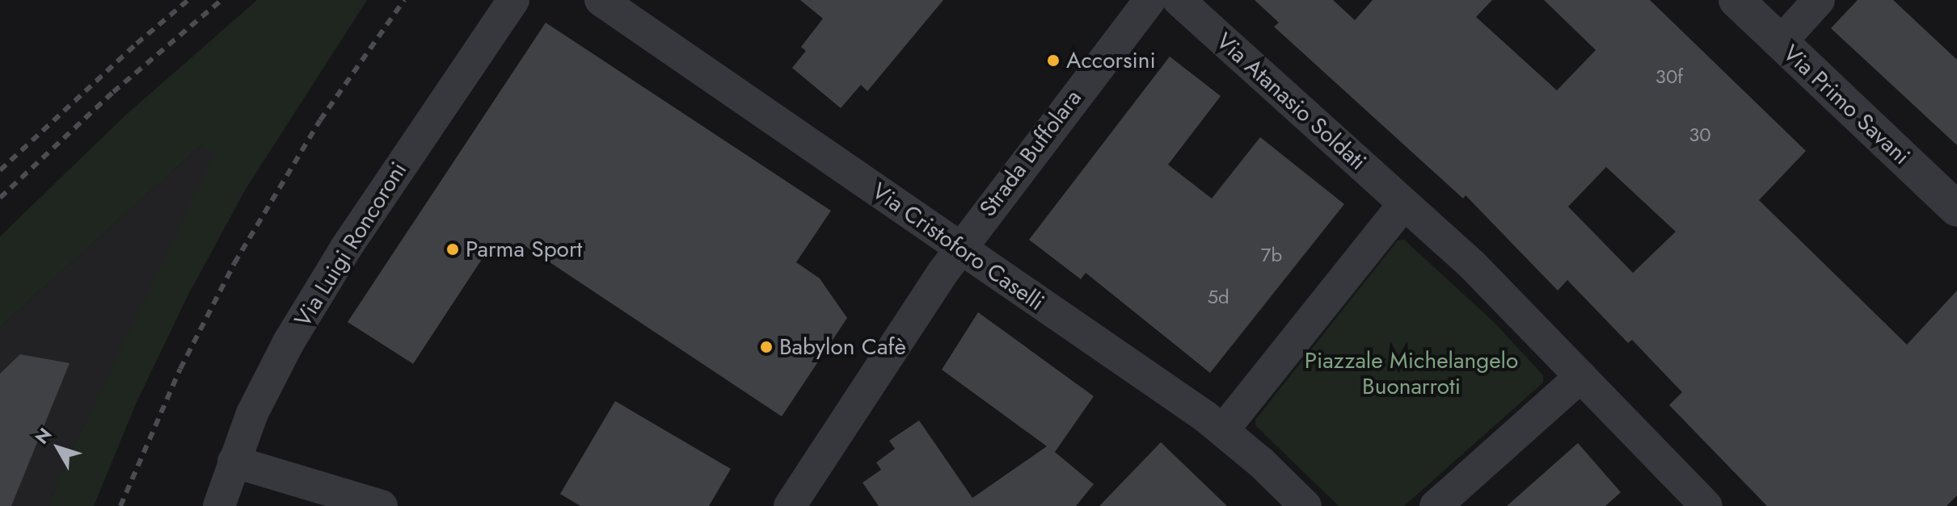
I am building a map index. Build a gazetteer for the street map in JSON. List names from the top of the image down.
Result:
{
  "streets": {
    "street": [
      "Via Atanasio Soldati",
      "Via Primo Savani",
      "Strada Buffolara",
      "Via Luigi Roncoroni",
      "Via Cristoforo Caselli"
    ]
  },
  "crossings": [
    ["Strada Buffolara", "Via Cristoforo Caselli"]
  ],
  "parks": ["Piazzale Michelangelo Buonarroti"],
  "places": ["Accorsini", "Parma Sport", "Babylon Cafè"],
  "house_numbers": [
    "30f",
    "30",
    "7b",
    "5d"
  ],
  "north": "top left"
}
